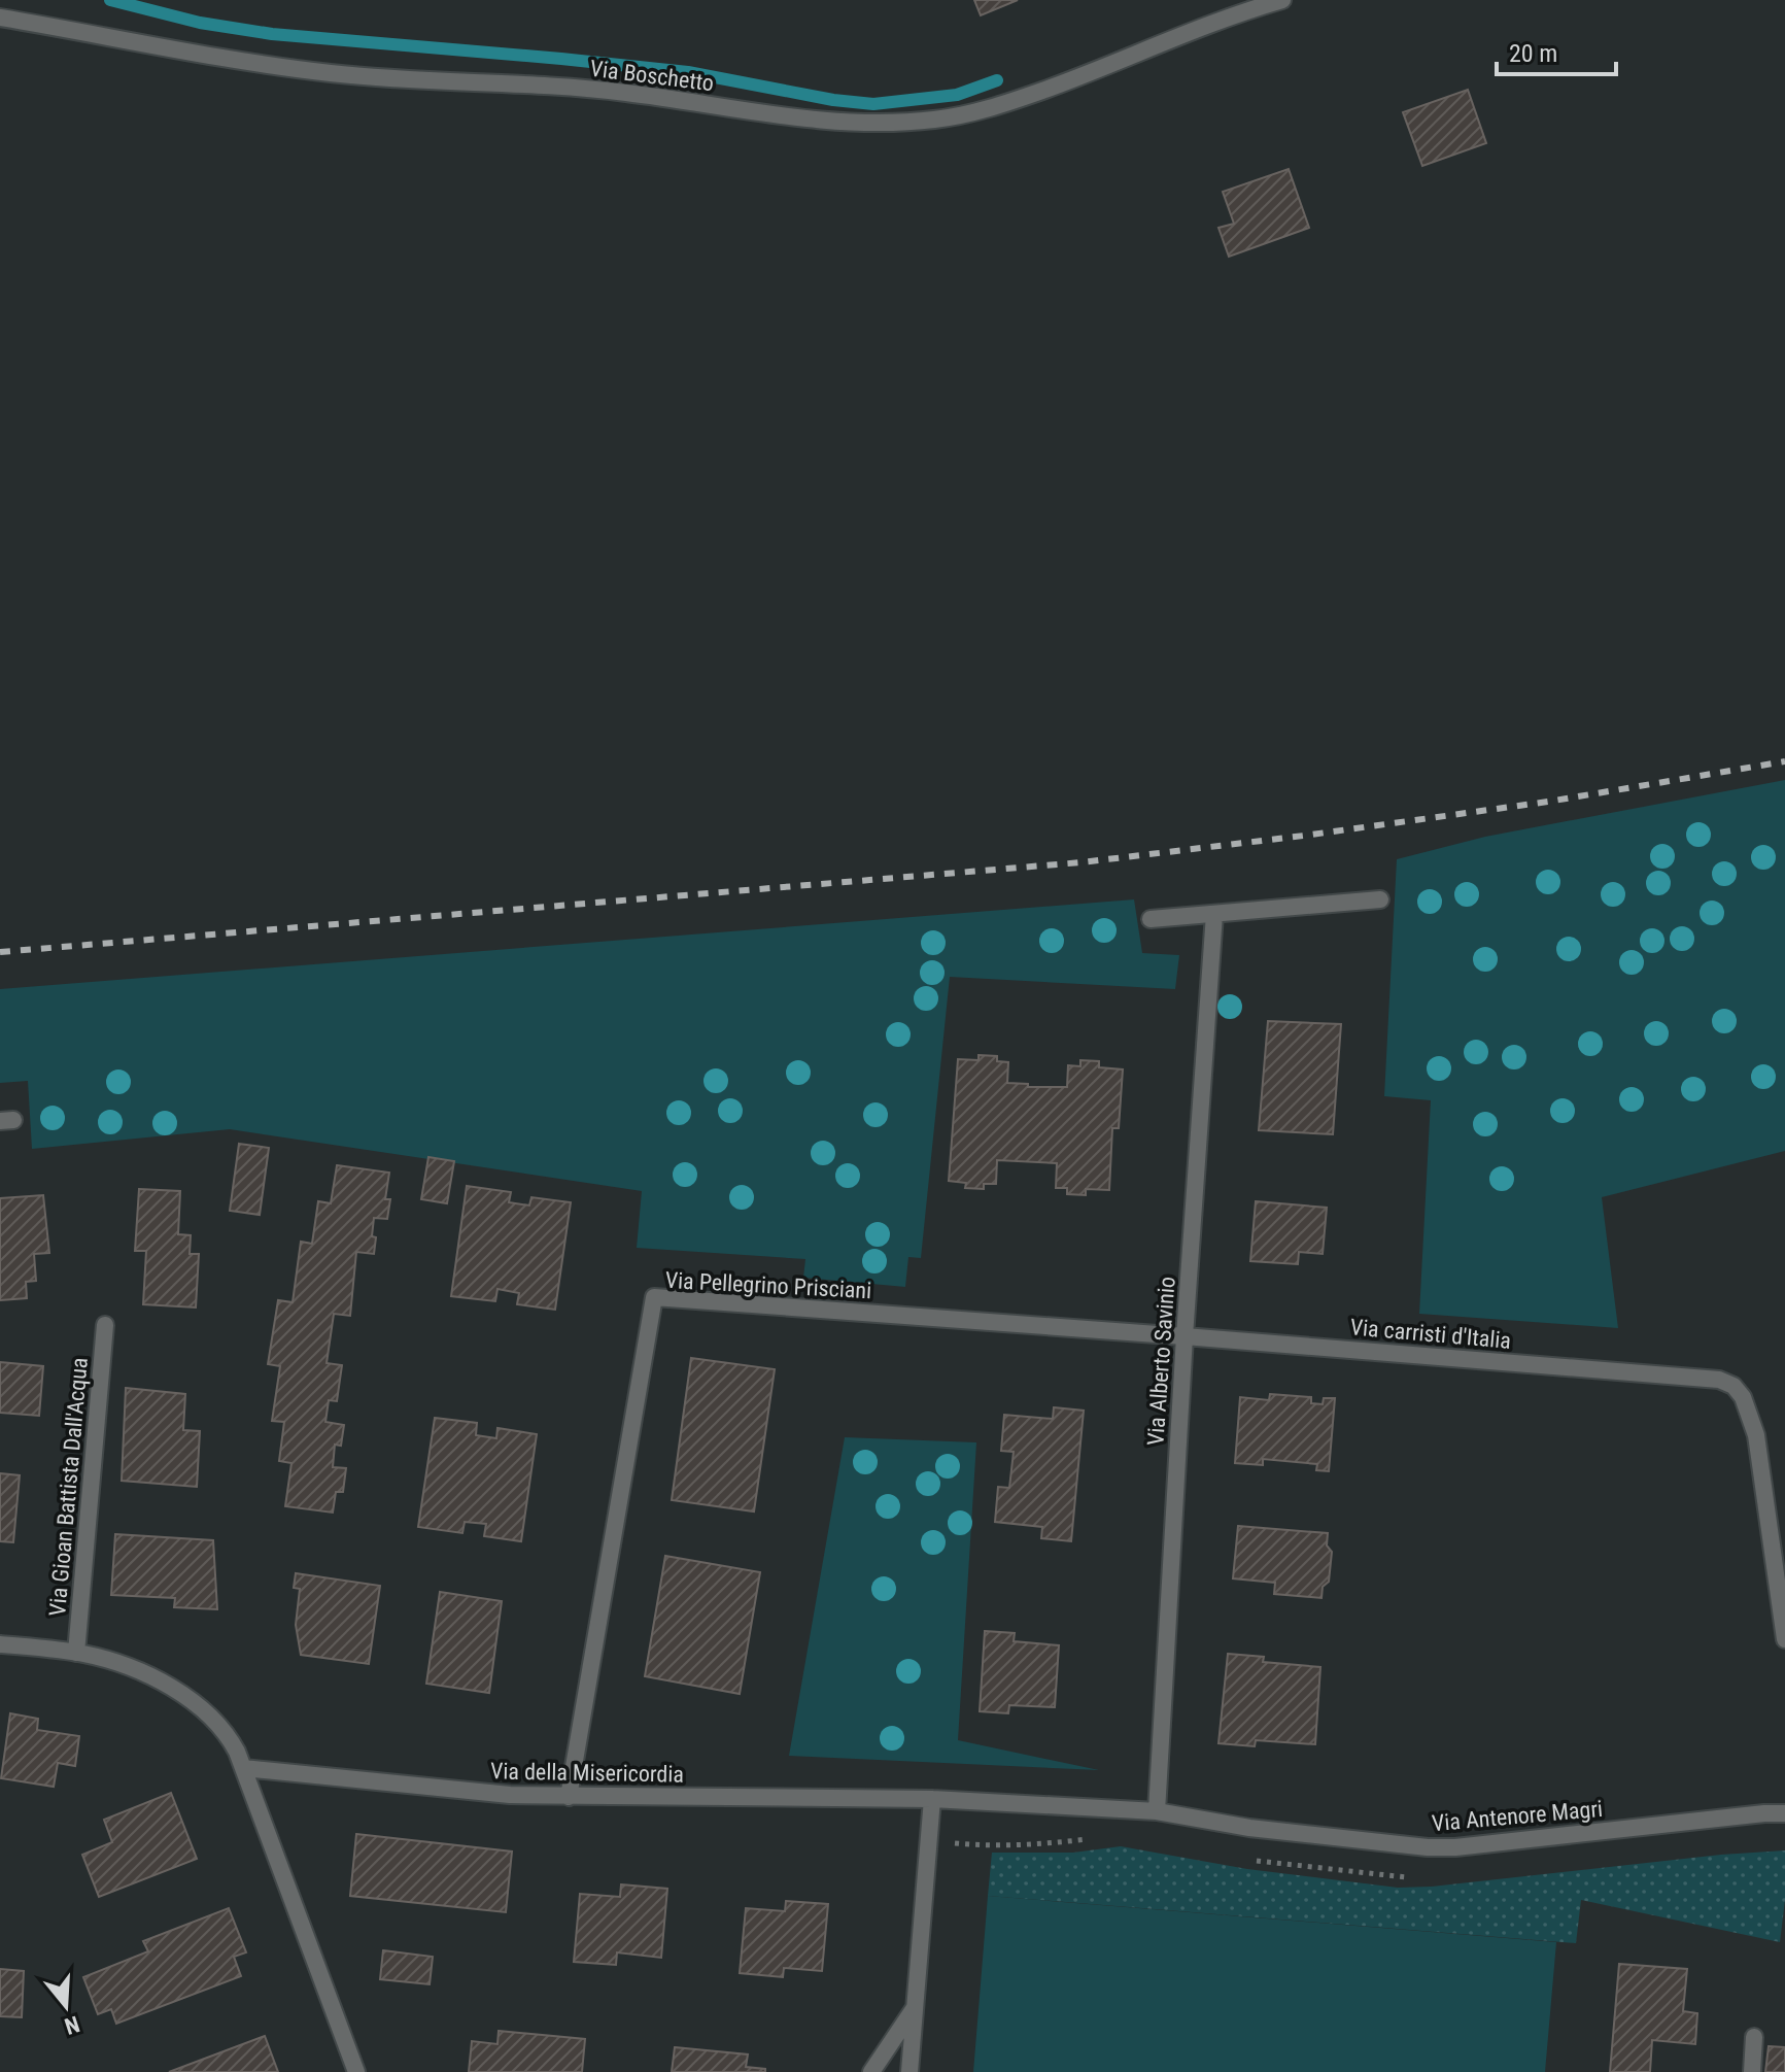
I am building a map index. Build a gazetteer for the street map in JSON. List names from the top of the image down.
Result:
{
  "streets": {
    "street": [
      "Via Boschetto",
      "Via Pellegrino Prisciani",
      "Via carristi d'Italia",
      "Via Alberto Savinio",
      "Via Gioan Battista Dall'Acqua",
      "Via della Misericordia",
      "Via Antenore Magri"
    ]
  },
  "crossings": [
    ["Via Pellegrino Prisciani", "Via carristi d'Italia"],
    ["Via Pellegrino Prisciani", "Via Alberto Savinio"],
    ["Via Pellegrino Prisciani", "Via della Misericordia"],
    ["Via carristi d'Italia", "Via Alberto Savinio"],
    ["Via Alberto Savinio", "Via della Misericordia"],
    ["Via Alberto Savinio", "Via Antenore Magri"],
    ["Via della Misericordia", "Via Antenore Magri"]
  ],
  "scale_bar": "20 m",
  "north": "bottom"
}
